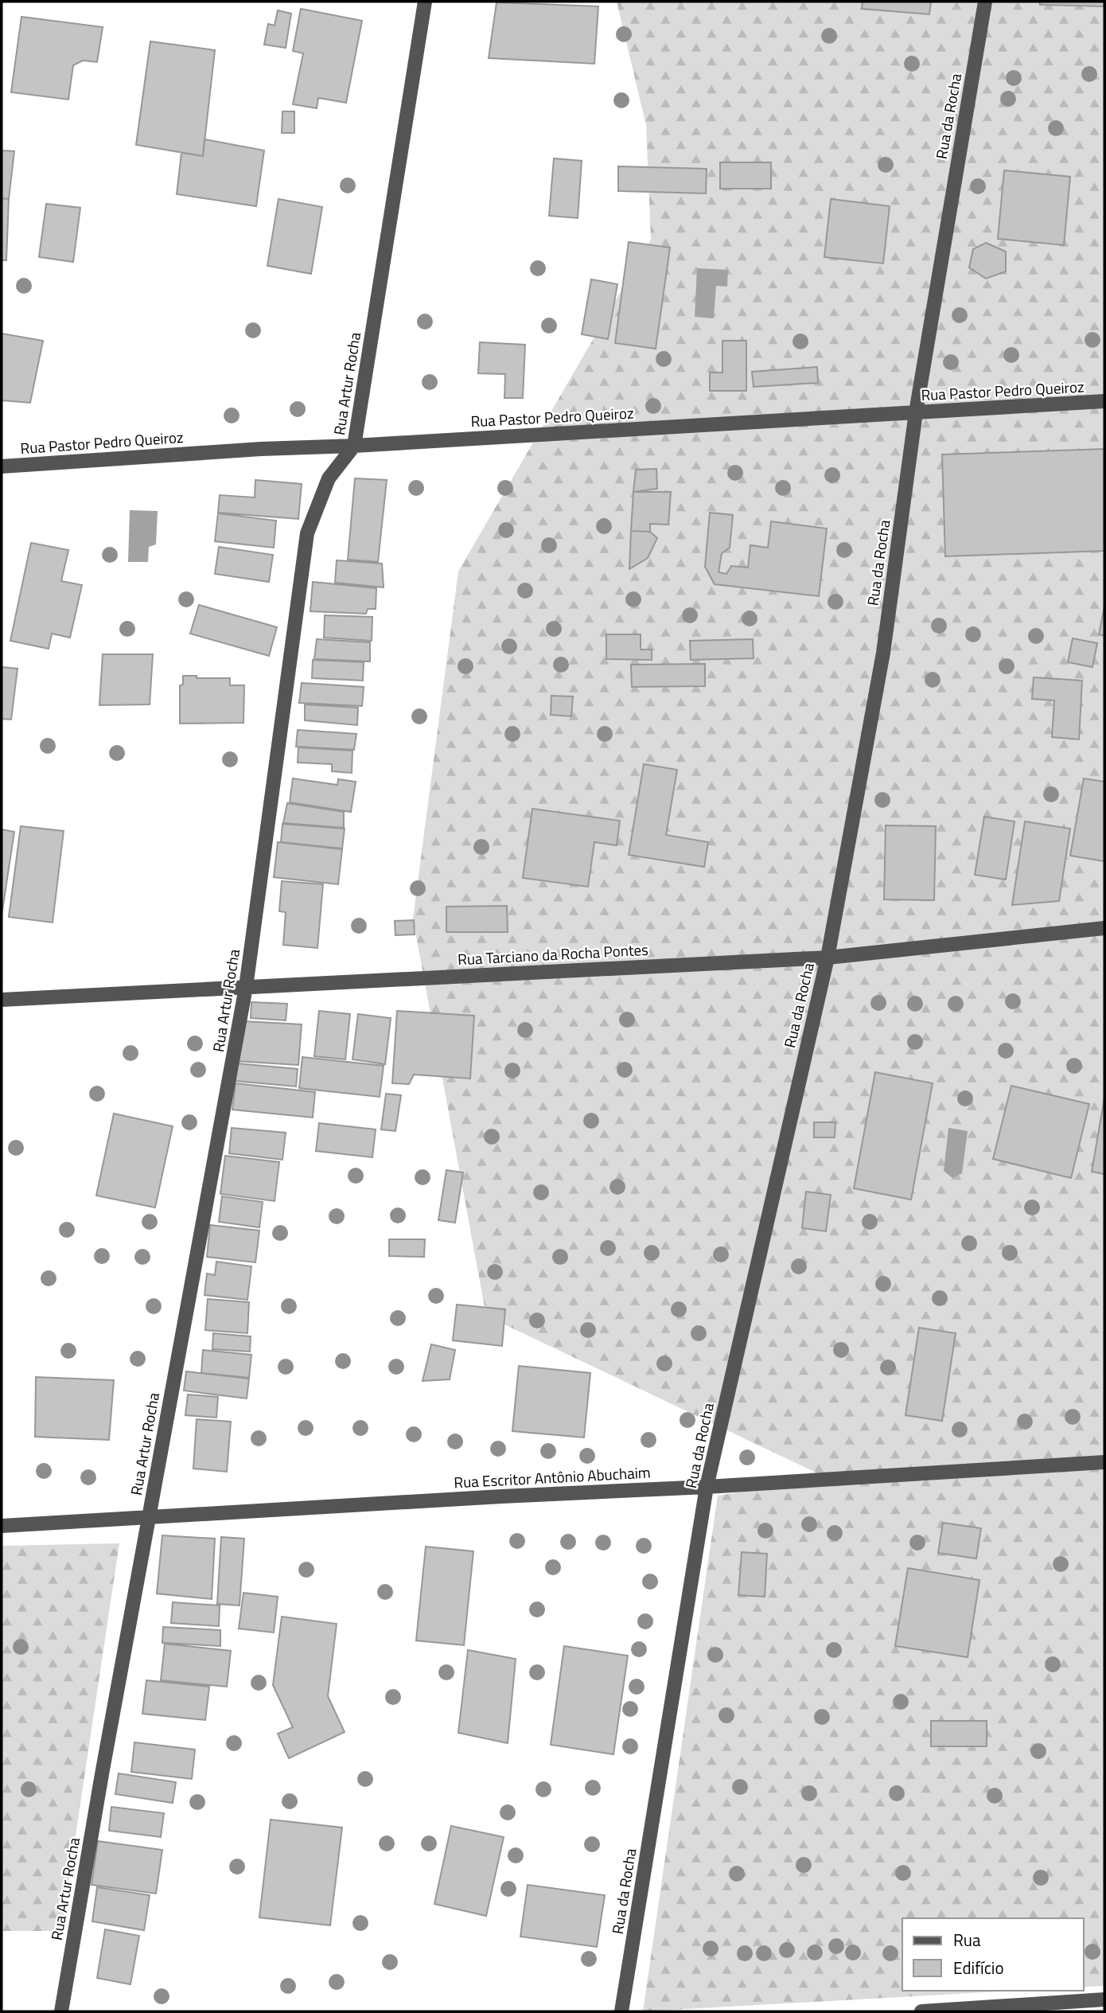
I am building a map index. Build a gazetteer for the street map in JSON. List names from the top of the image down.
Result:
{
  "streets": {
    "street": [
      "Rua da Rocha",
      "Rua Artur Rocha",
      "Rua Pastor Pedro Queiroz",
      "Rua Tarciano da Rocha Pontes",
      "Rua Escritor Antônio Abuchaim"
    ]
  },
  "crossings": [
    ["Rua da Rocha", "Rua Pastor Pedro Queiroz"],
    ["Rua da Rocha", "Rua Tarciano da Rocha Pontes"],
    ["Rua da Rocha", "Rua Escritor Antônio Abuchaim"],
    ["Rua Artur Rocha", "Rua Pastor Pedro Queiroz"],
    ["Rua Artur Rocha", "Rua Tarciano da Rocha Pontes"],
    ["Rua Artur Rocha", "Rua Escritor Antônio Abuchaim"]
  ],
  "legend": ["Rua", "Edifício"]
}
